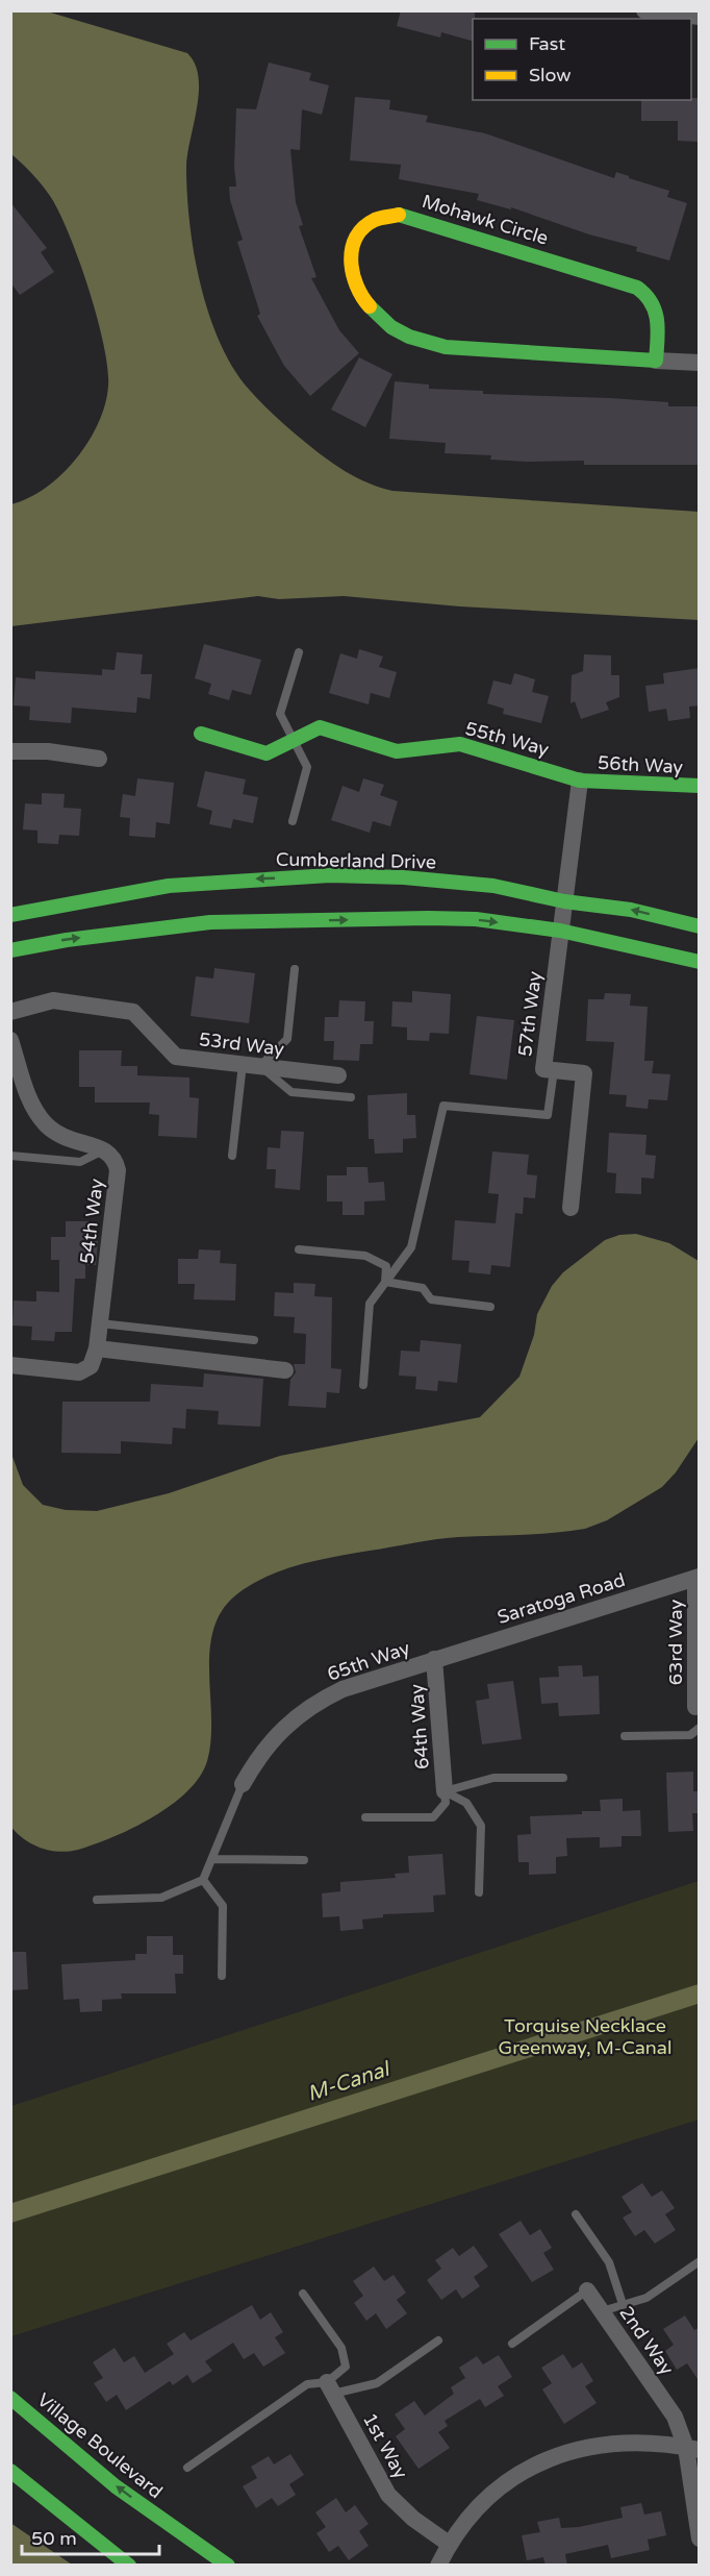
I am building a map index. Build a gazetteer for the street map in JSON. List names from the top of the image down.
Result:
{
  "streets": {
    "street": [
      "Mohawk Circle",
      "55th Way",
      "56th Way",
      "Cumberland Drive",
      "57th Way",
      "53rd Way",
      "54th Way",
      "Saratoga Road",
      "63rd Way",
      "65th Way",
      "64th Way",
      "2nd Way",
      "Village Boulevard",
      "1st Way"
    ]
  },
  "crossings": [
    ["55th Way", "56th Way"],
    ["Cumberland Drive", "57th Way"],
    ["Saratoga Road", "63rd Way"],
    ["Saratoga Road", "65th Way"],
    ["Saratoga Road", "64th Way"],
    ["65th Way", "64th Way"]
  ],
  "water": ["M-Canal"],
  "parks": ["Torquise Necklace Greenway, M-Canal"],
  "legend": ["Fast", "Slow"],
  "scale_bar": "50 m"
}
